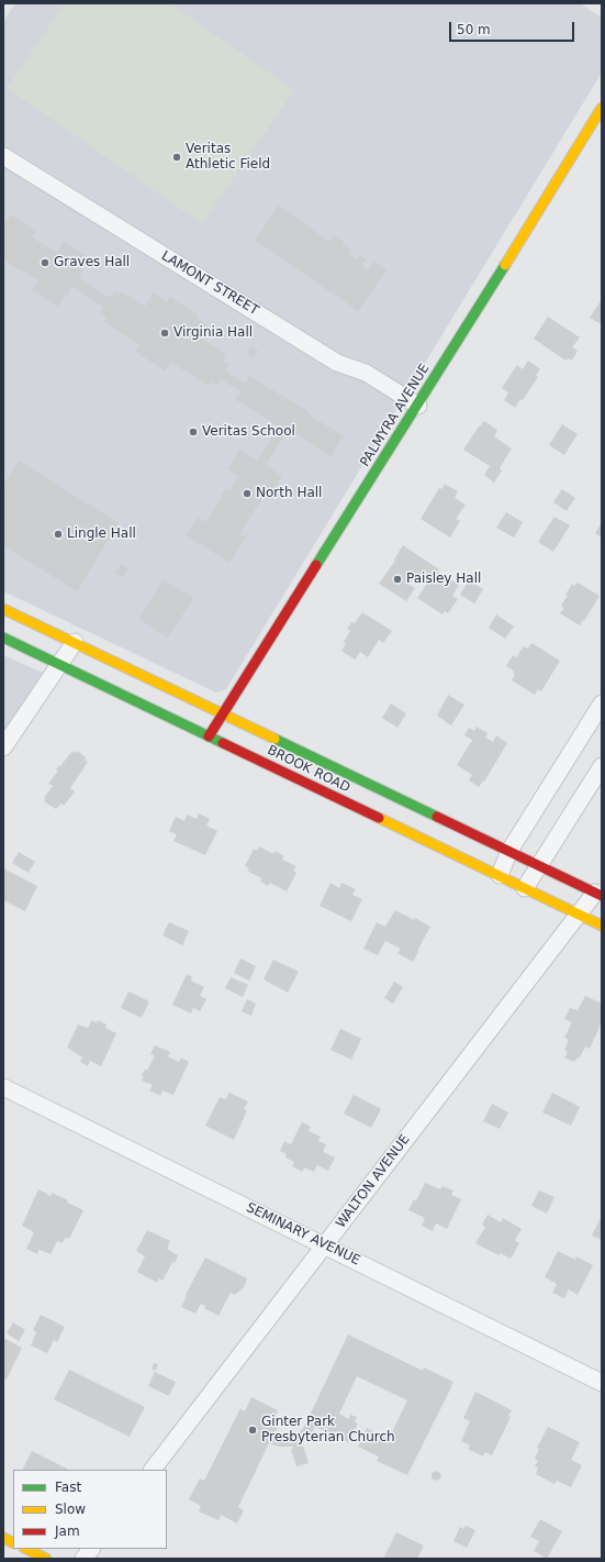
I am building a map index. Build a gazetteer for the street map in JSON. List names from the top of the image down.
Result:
{
  "streets": {
    "main road": ["PALMYRA AVENUE", "BROOK ROAD"],
    "street": ["LAMONT STREET", "WALTON AVENUE", "SEMINARY AVENUE"]
  },
  "crossings": [
    ["LAMONT STREET", "PALMYRA AVENUE"],
    ["PALMYRA AVENUE", "BROOK ROAD"],
    ["BROOK ROAD", "WALTON AVENUE"],
    ["WALTON AVENUE", "SEMINARY AVENUE"]
  ],
  "places": [
    "Veritas Athletic Field",
    "Graves Hall",
    "Virginia Hall",
    "Veritas School",
    "North Hall",
    "Lingle Hall",
    "Paisley Hall",
    "Ginter Park Presbyterian Church"
  ],
  "legend": ["Fast", "Slow", "Jam"],
  "scale_bar": "50 m"
}
